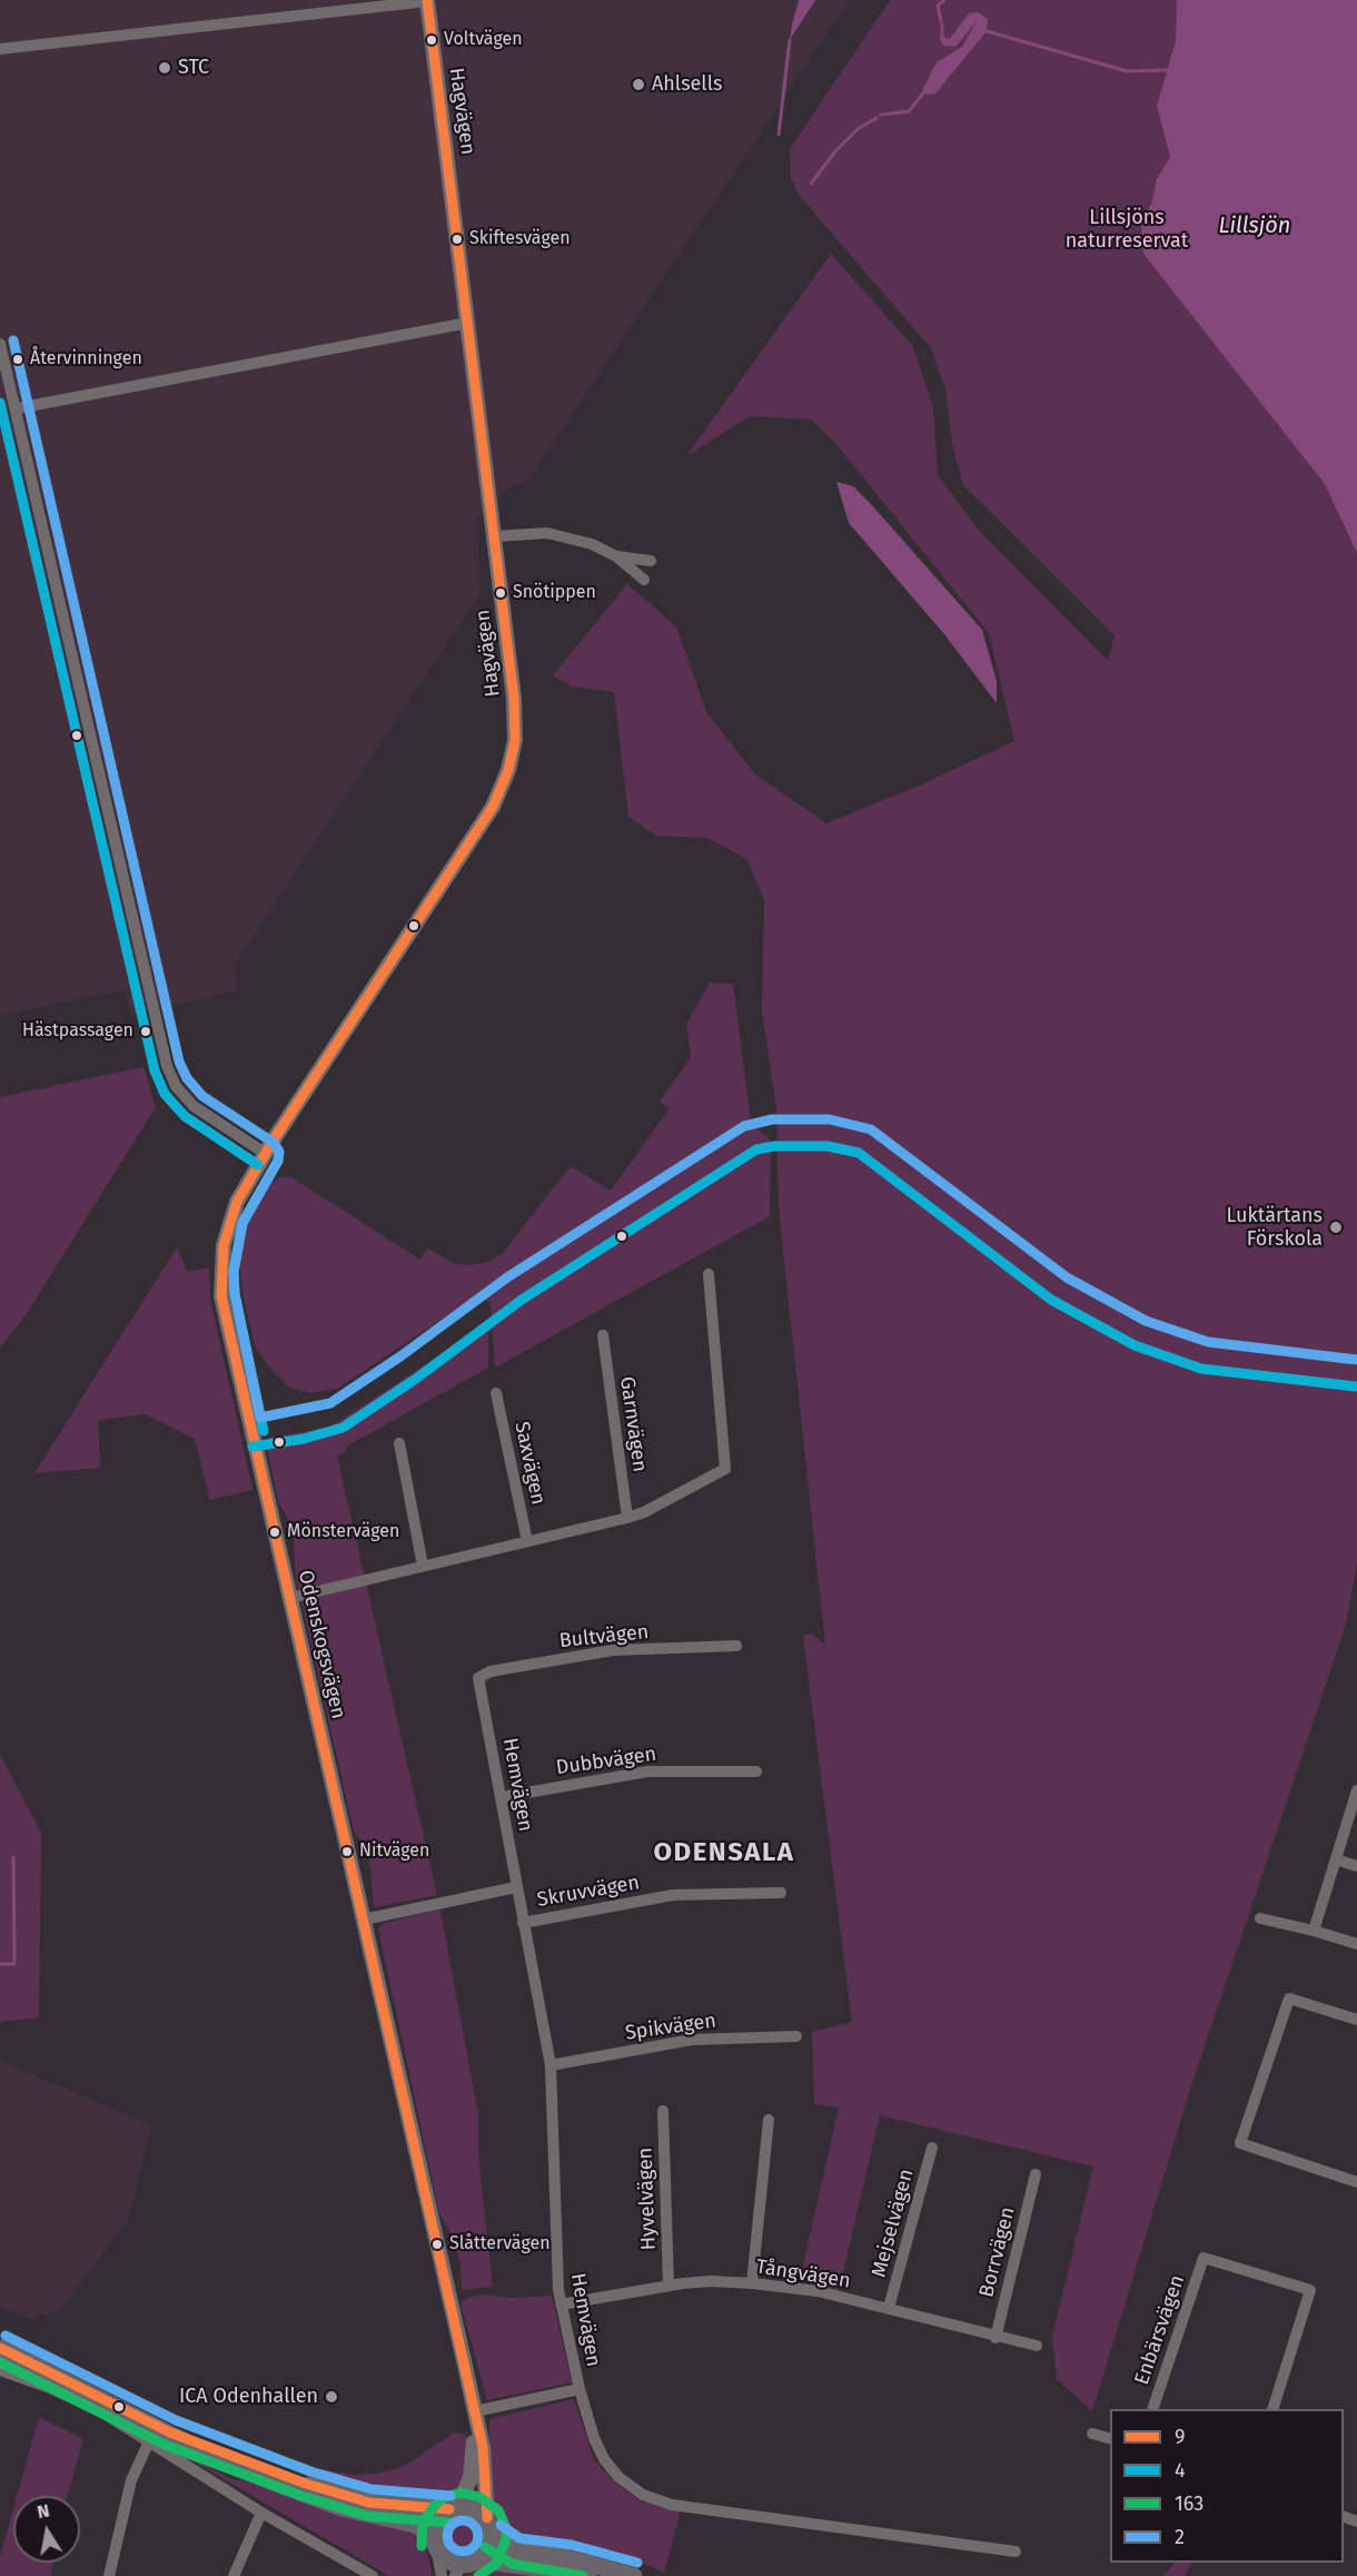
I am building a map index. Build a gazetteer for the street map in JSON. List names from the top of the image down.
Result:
{
  "streets": {
    "street": [
      "Hagvägen",
      "Garnvägen",
      "Saxvägen",
      "Bultvägen",
      "Odenskogsvägen",
      "Dubbvägen",
      "Hemvägen",
      "Skruvvägen",
      "Spikvägen",
      "Hyvelvägen",
      "Mejselvägen",
      "Borrvägen",
      "Tångvägen",
      "Enbärsvägen"
    ]
  },
  "crossings": [
    ["Hagvägen", "Odenskogsvägen"],
    ["Bultvägen", "Hemvägen"],
    ["Dubbvägen", "Hemvägen"],
    ["Hemvägen", "Skruvvägen"],
    ["Hemvägen", "Spikvägen"],
    ["Hemvägen", "Tångvägen"],
    ["Hyvelvägen", "Tångvägen"],
    ["Mejselvägen", "Tångvägen"],
    ["Borrvägen", "Tångvägen"]
  ],
  "districts": ["ODENSALA"],
  "water": ["Lillsjön"],
  "parks": ["Lillsjöns naturreservat"],
  "places": [
    "Voltvägen",
    "STC",
    "Ahlsells",
    "Skiftesvägen",
    "Återvinningen",
    "Snötippen",
    "Hästpassagen",
    "Luktärtans Förskola",
    "Mönstervägen",
    "Nitvägen",
    "Slåttervägen",
    "ICA Odenhallen"
  ],
  "lines": [
    "transit line 9",
    "transit line 2",
    "transit line 4",
    "transit line 163"
  ],
  "legend": [
    "9",
    "4",
    "163",
    "2"
  ],
  "north": "top"
}
